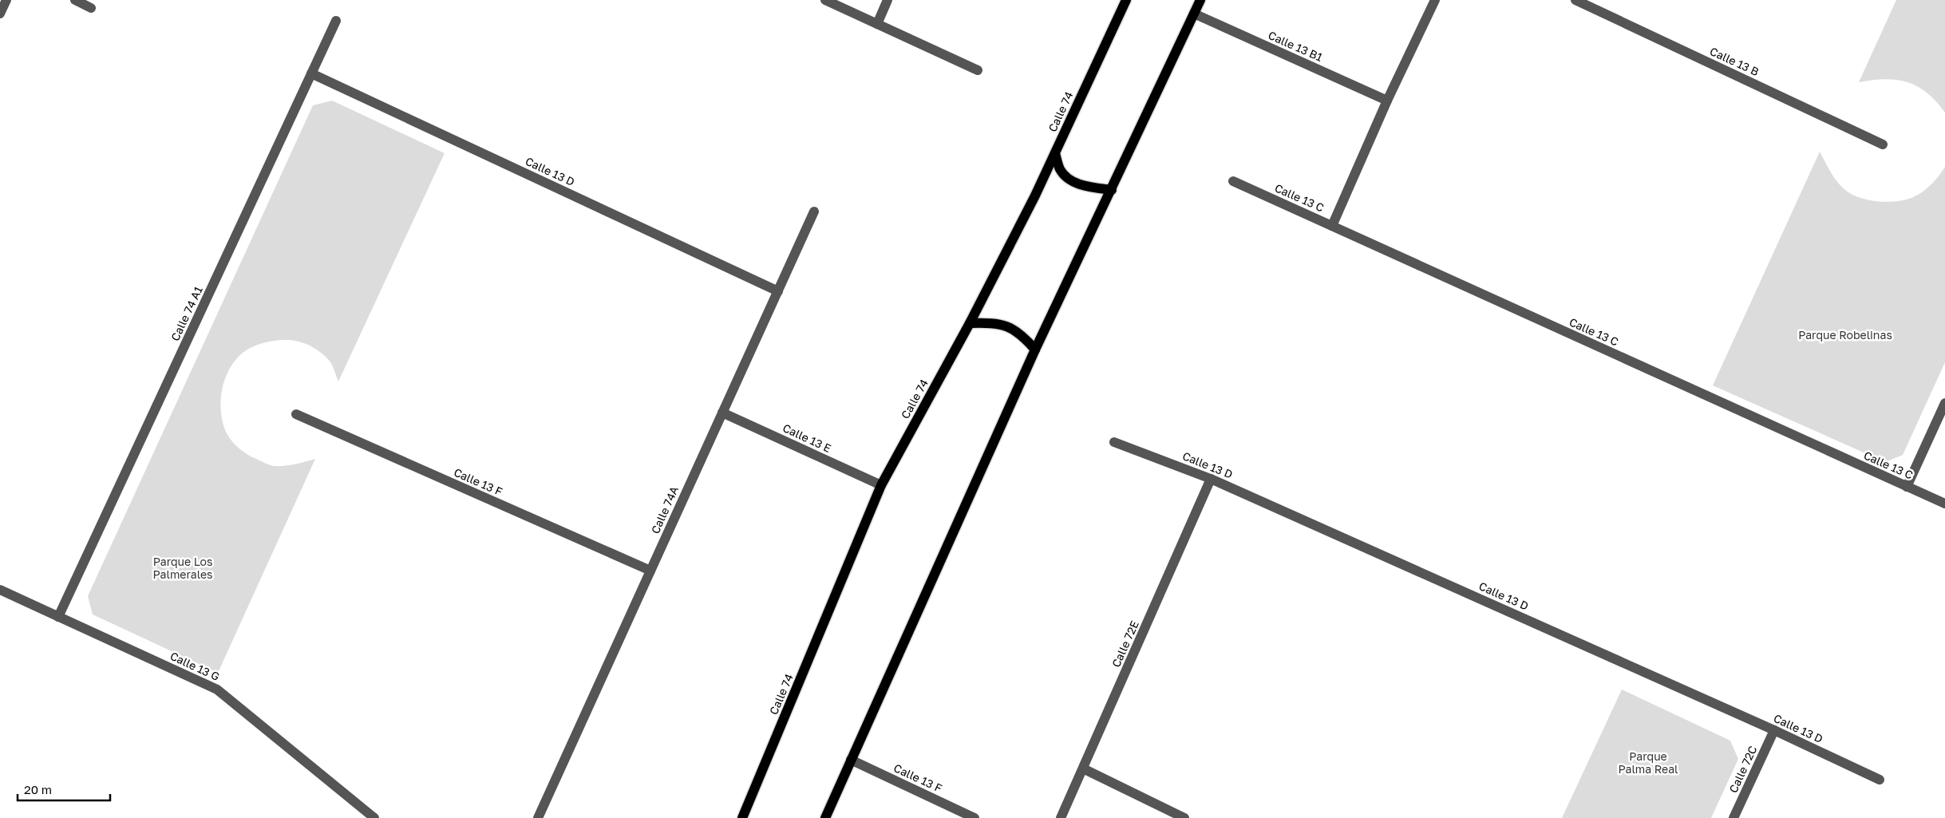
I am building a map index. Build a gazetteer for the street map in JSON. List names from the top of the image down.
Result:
{
  "streets": {
    "main road": ["Calle 74"],
    "street": [
      "Calle 13 B1",
      "Calle 13 B",
      "Calle 13 D",
      "Calle 13 C",
      "Calle 74 A1",
      "Calle 13 E",
      "Calle 13 F",
      "Calle 74A",
      "Calle 72E",
      "Calle 13 G",
      "Calle 72C"
    ]
  },
  "crossings": [
    ["Calle 74", "Calle 13 E"],
    ["Calle 13 D", "Calle 74 A1"],
    ["Calle 13 D", "Calle 74A"],
    ["Calle 13 D", "Calle 72E"],
    ["Calle 13 D", "Calle 72C"],
    ["Calle 74 A1", "Calle 13 G"],
    ["Calle 13 E", "Calle 74A"],
    ["Calle 13 F", "Calle 74A"]
  ],
  "parks": ["Parque Robelinas", "Parque Los Palmerales", "Parque Palma Real"],
  "scale_bar": "20 m"
}
